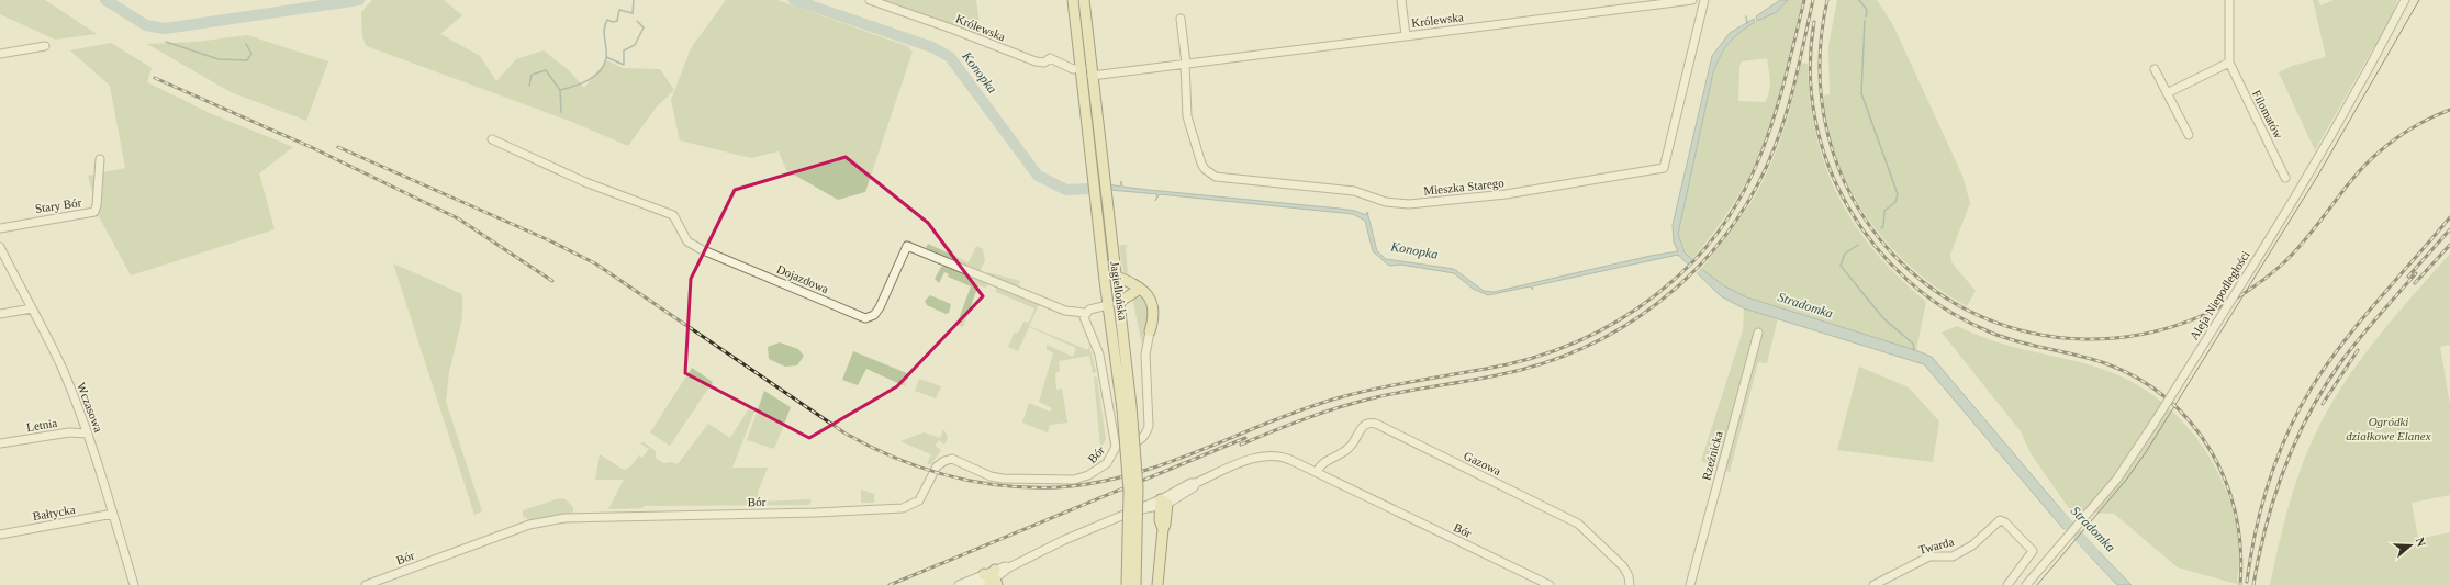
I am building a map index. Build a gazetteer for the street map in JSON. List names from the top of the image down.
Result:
{
  "streets": {
    "main road": ["Jagiellońska"],
    "street": [
      "Królewska",
      "Filomatów",
      "Mieszka Starego",
      "Stary Bór",
      "Dojazdowa",
      "Aleja Niepodległości",
      "Wczasowa",
      "Letnia",
      "Bór",
      "Rzeźnicka",
      "Gazowa",
      "Bałtycka",
      "Twarda"
    ]
  },
  "crossings": [
    ["Królewska", "Mieszka Starego"],
    ["Królewska", "Jagiellońska"],
    ["Dojazdowa", "Bór"],
    ["Wczasowa", "Letnia"],
    ["Wczasowa", "Bałtycka"],
    ["Bór", "Gazowa"]
  ],
  "water": ["Konopka", "Stradomka"],
  "parks": ["Ogródki działkowe Elanex"],
  "north": "right"
}
